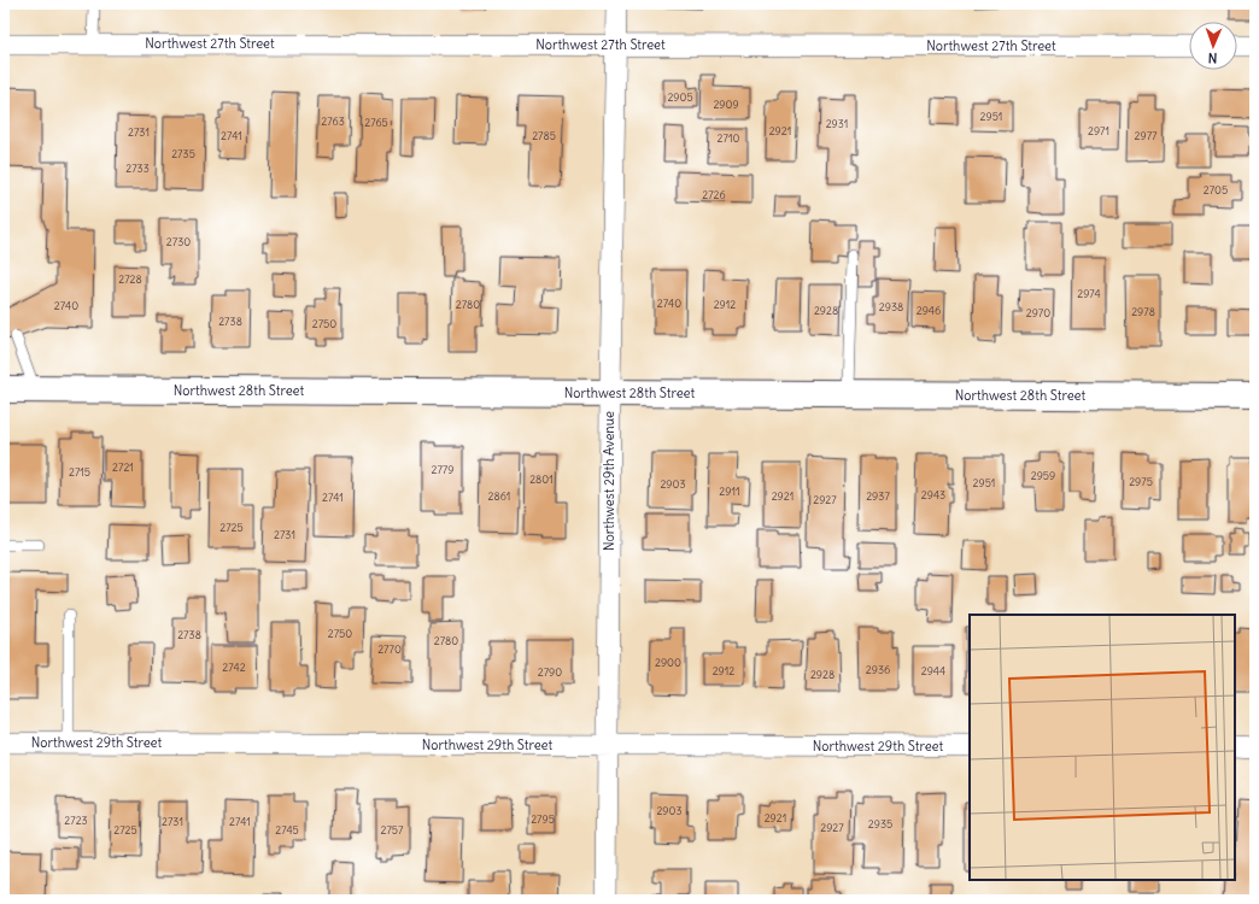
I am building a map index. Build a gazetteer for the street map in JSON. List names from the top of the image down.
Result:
{
  "streets": {
    "street": [
      "Northwest 27th Street",
      "Northwest 28th Street",
      "Northwest 29th Avenue",
      "Northwest 29th Street"
    ]
  },
  "crossings": [
    ["Northwest 27th Street", "Northwest 29th Avenue"],
    ["Northwest 28th Street", "Northwest 29th Avenue"],
    ["Northwest 29th Avenue", "Northwest 29th Street"]
  ],
  "house_numbers": [
    "2905",
    "2909",
    "2951",
    "2763",
    "2765",
    "2931",
    "2921",
    "2971",
    "2731",
    "2741",
    "2785",
    "2977",
    "2710",
    "2735",
    "2733",
    "2705",
    "2726",
    "2730",
    "2728",
    "2974",
    "2740",
    "2780",
    "2912",
    "2740",
    "2938",
    "2928",
    "2946",
    "2978",
    "2970",
    "2738",
    "2750",
    "2721",
    "2779",
    "2715",
    "2959",
    "2801",
    "2975",
    "2951",
    "2903",
    "2911",
    "2943",
    "2861",
    "2921",
    "2937",
    "2741",
    "2927",
    "2725",
    "2731",
    "2750",
    "2738",
    "2780",
    "2770",
    "2900",
    "2742",
    "2936",
    "2912",
    "2944",
    "2790",
    "2928",
    "2903",
    "2921",
    "2795",
    "2723",
    "2731",
    "2741",
    "2935",
    "2927",
    "2725",
    "2745",
    "2757"
  ],
  "north": "bottom"
}
